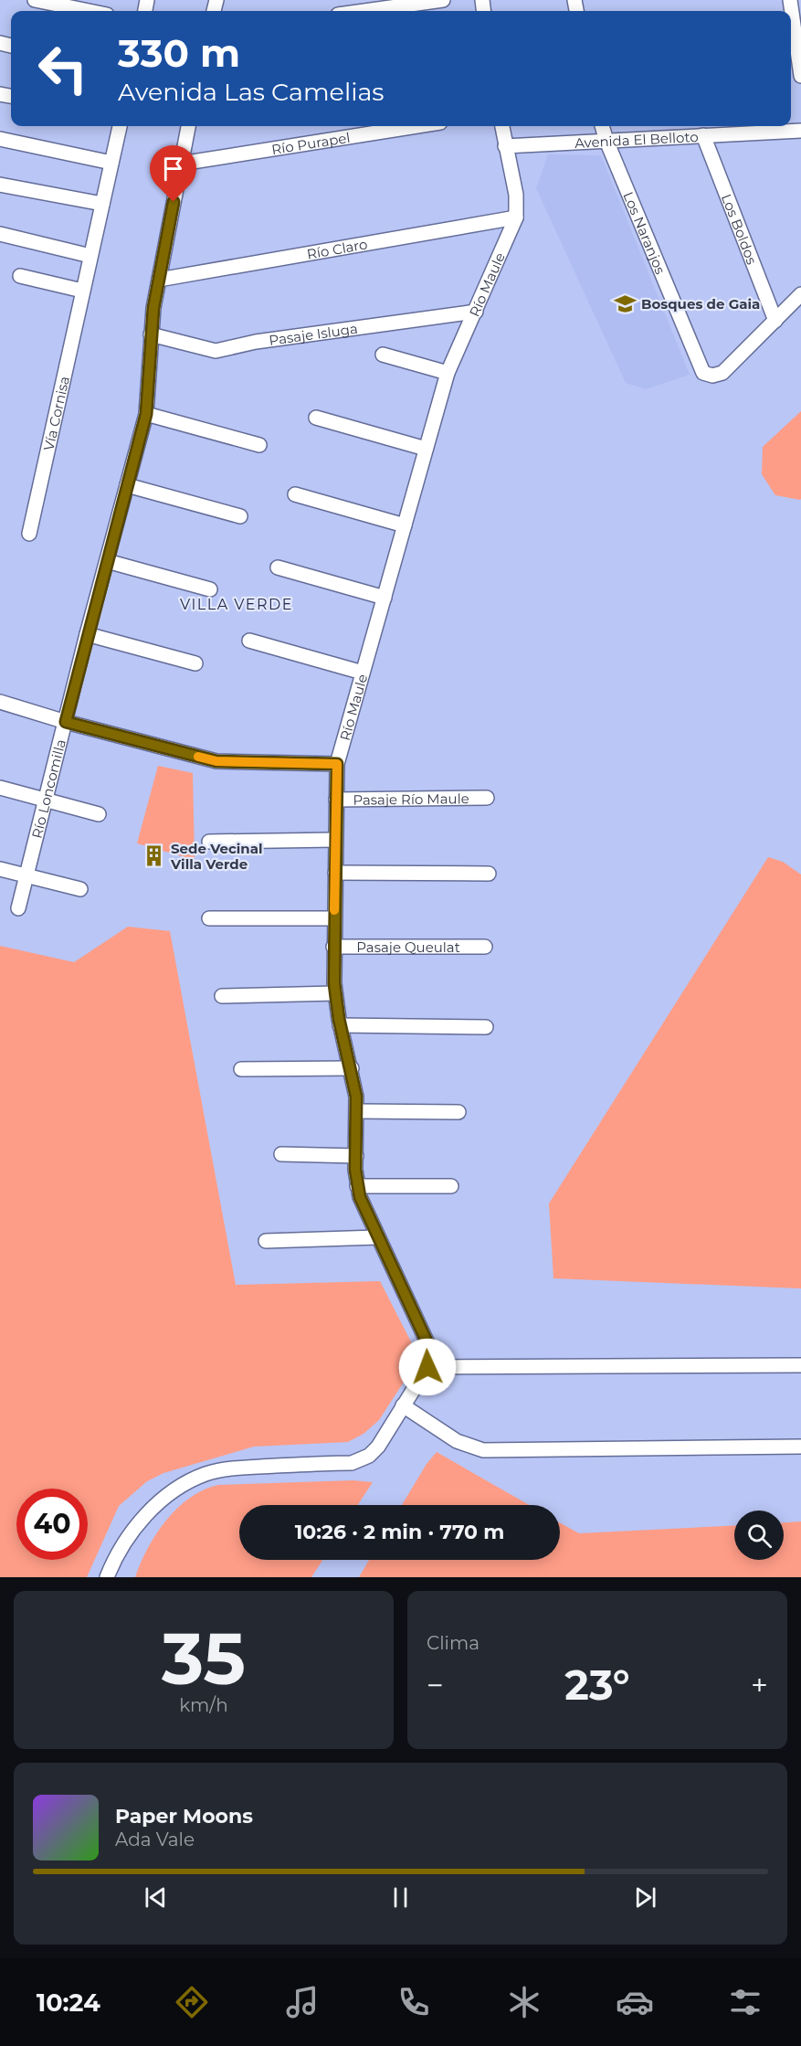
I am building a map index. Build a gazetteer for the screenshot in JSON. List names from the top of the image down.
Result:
{
  "streets": {
    "street": [
      "Avenida El Belloto",
      "Río Purapel",
      "Los Boldos",
      "Los Naranjos",
      "Río Claro",
      "Río Maule",
      "Pasaje Isluga",
      "Vía Cornisa",
      "Río Loncomilla",
      "Pasaje Río Maule",
      "Pasaje Queulat"
    ]
  },
  "crossings": [
    ["Avenida El Belloto", "Los Boldos"],
    ["Avenida El Belloto", "Los Naranjos"],
    ["Avenida El Belloto", "Río Maule"],
    ["Río Purapel", "Río Loncomilla"],
    ["Los Boldos", "Los Naranjos"],
    ["Río Claro", "Río Maule"],
    ["Río Claro", "Río Loncomilla"],
    ["Río Maule", "Pasaje Isluga"],
    ["Río Maule", "Pasaje Río Maule"],
    ["Río Maule", "Pasaje Queulat"],
    ["Pasaje Isluga", "Río Loncomilla"]
  ],
  "districts": ["VILLA VERDE"],
  "places": {
    "school or university": ["Bosques de Gaia"],
    "building": ["Sede Vecinal Villa Verde"]
  },
  "page": {
    "turn": ["330 m", "Avenida Las Camelias"],
    "limit": "40",
    "trip": "10:26 · 2 min · 770 m",
    "tile": [
      ["35", "km/h"],
      "Clima"
    ],
    "heat": ["−", "23°", "+"],
    "song": ["Paper Moons", "Ada Vale"],
    "tabs": "10:24"
  }
}
